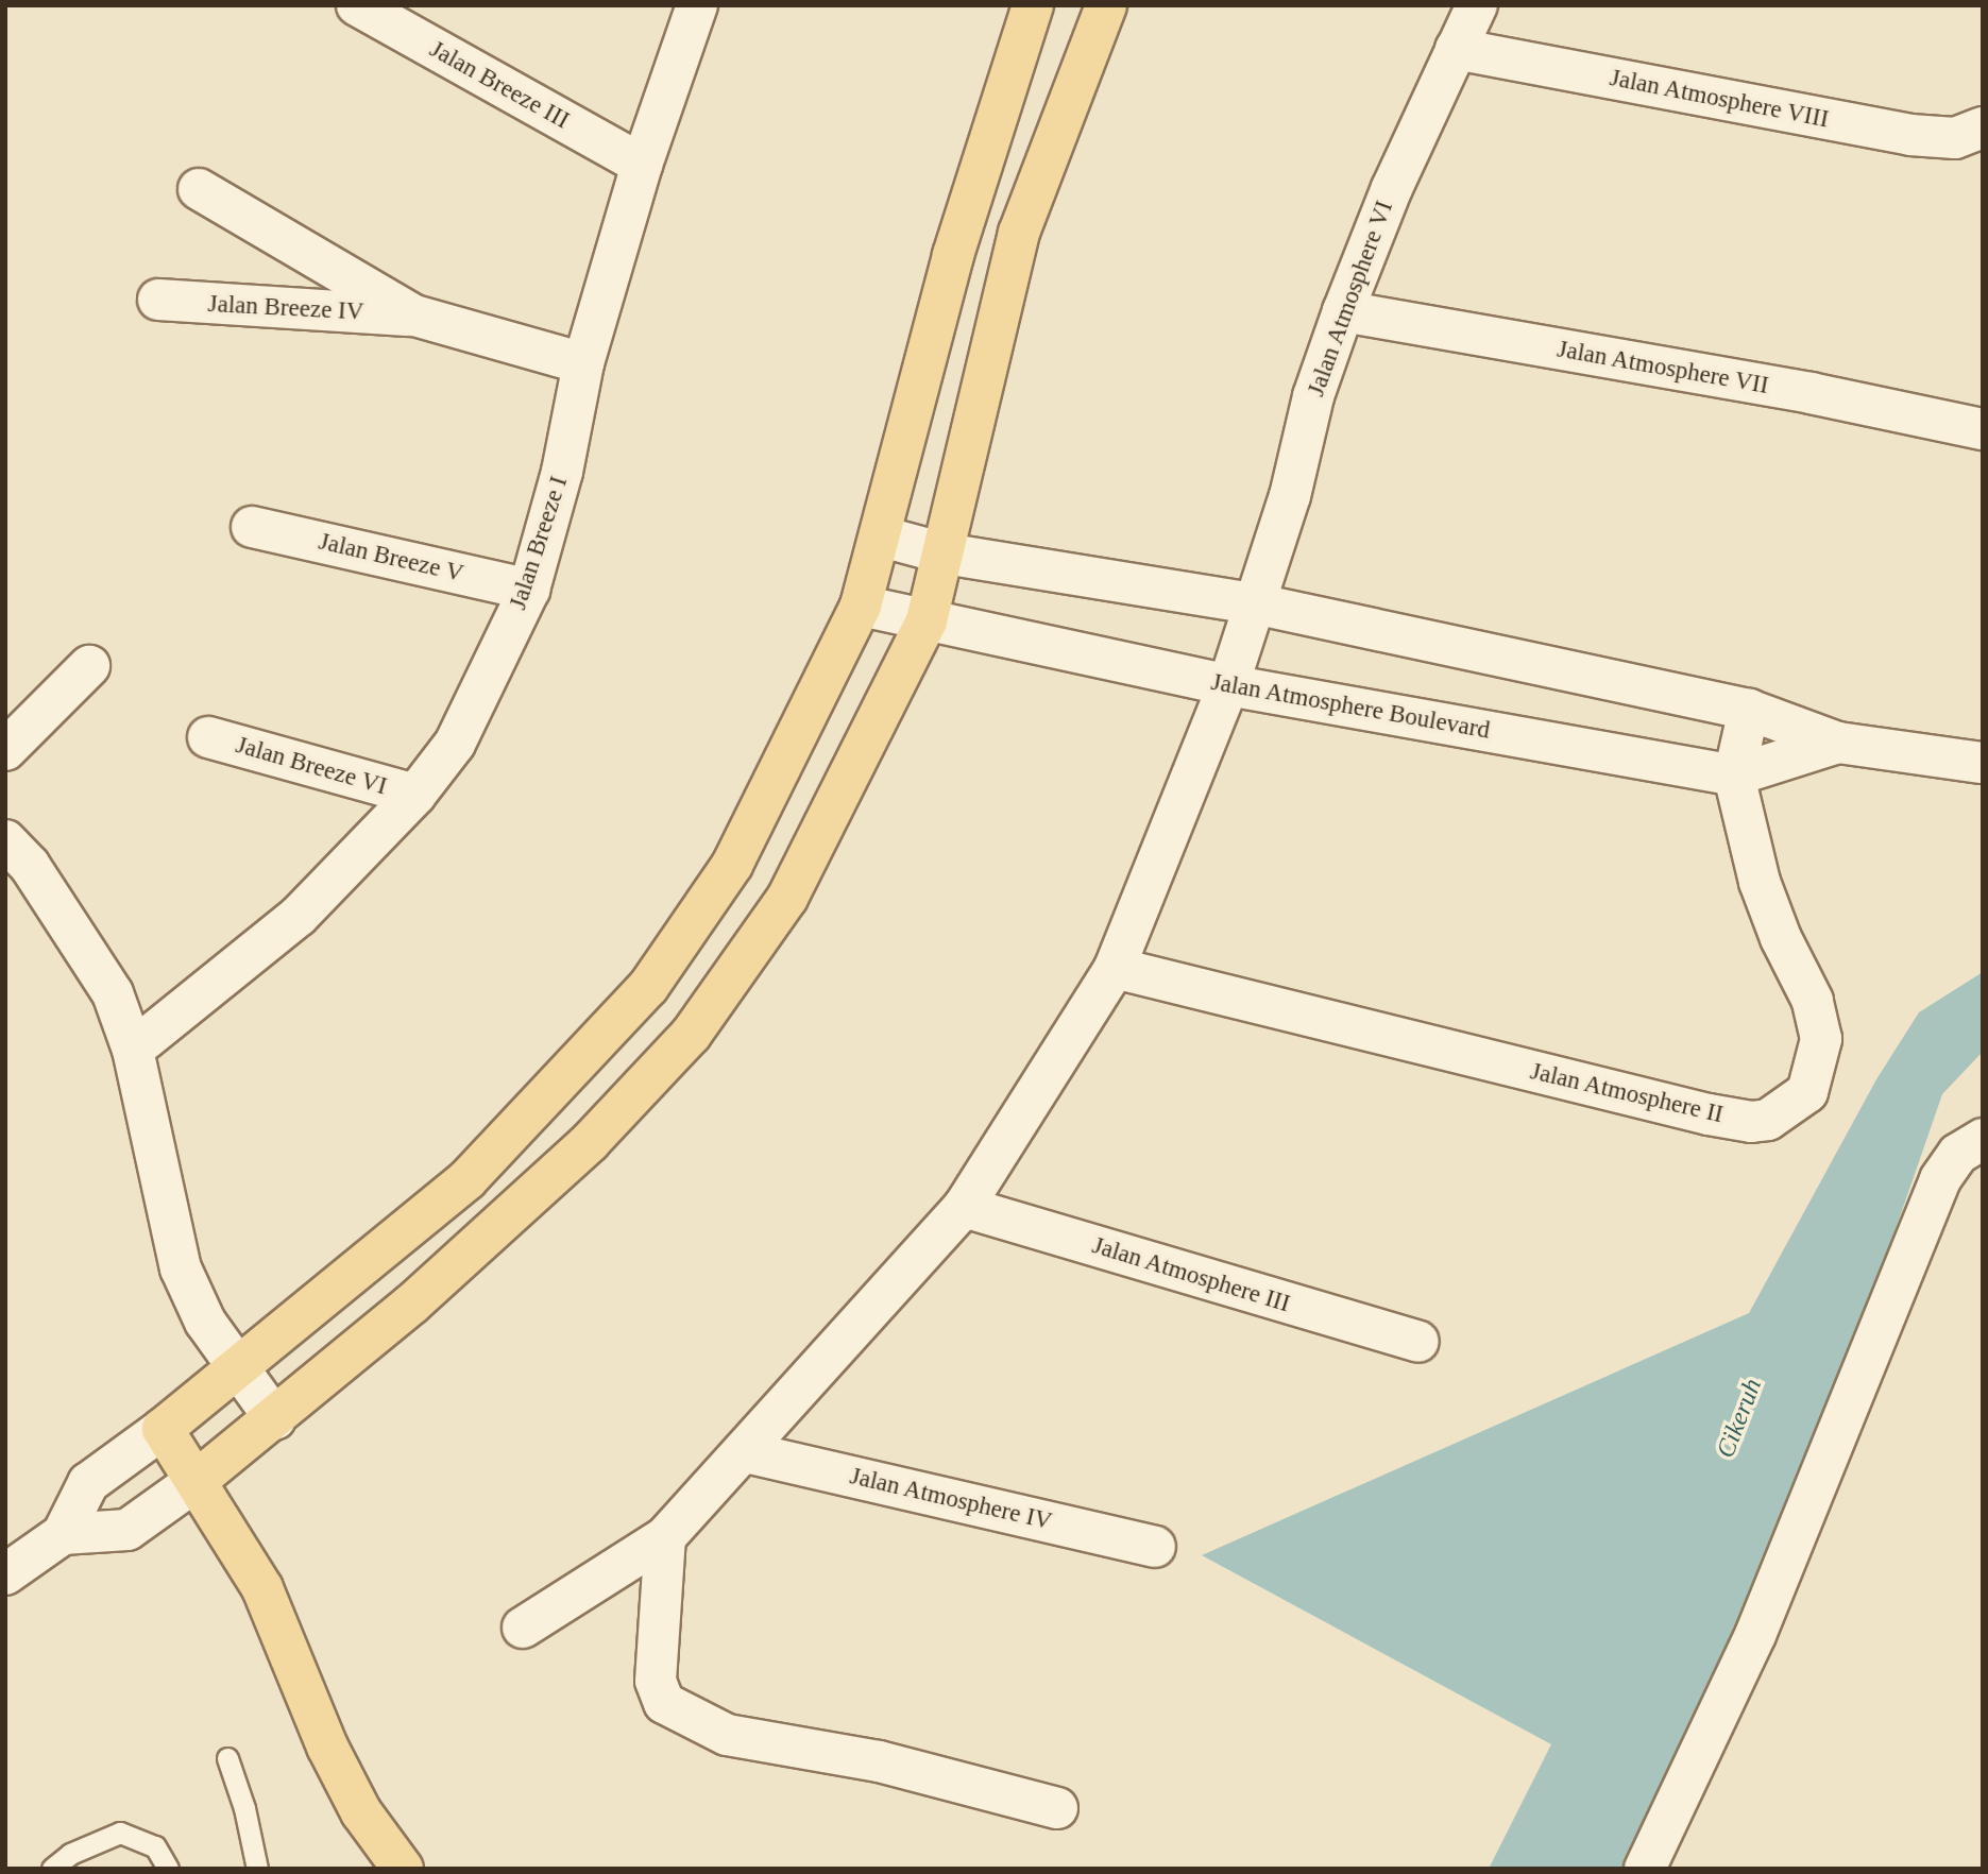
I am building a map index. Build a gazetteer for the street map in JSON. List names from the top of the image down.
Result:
{
  "streets": {
    "street": [
      "Jalan Breeze III",
      "Jalan Atmosphere VIII",
      "Jalan Atmosphere VI",
      "Jalan Breeze IV",
      "Jalan Atmosphere VII",
      "Jalan Breeze I",
      "Jalan Breeze V",
      "Jalan Atmosphere Boulevard",
      "Jalan Breeze VI",
      "Jalan Atmosphere II",
      "Jalan Atmosphere III",
      "Jalan Atmosphere IV"
    ]
  },
  "crossings": [
    ["Jalan Breeze III", "Jalan Breeze I"],
    ["Jalan Atmosphere VIII", "Jalan Atmosphere VI"],
    ["Jalan Atmosphere VI", "Jalan Atmosphere VII"],
    ["Jalan Atmosphere VI", "Jalan Atmosphere Boulevard"],
    ["Jalan Atmosphere VI", "Jalan Atmosphere II"],
    ["Jalan Atmosphere VI", "Jalan Atmosphere III"],
    ["Jalan Atmosphere VI", "Jalan Atmosphere IV"],
    ["Jalan Breeze IV", "Jalan Breeze I"],
    ["Jalan Breeze I", "Jalan Breeze V"],
    ["Jalan Breeze I", "Jalan Breeze VI"],
    ["Jalan Atmosphere Boulevard", "Jalan Atmosphere II"]
  ],
  "water": ["Cikeruh"]
}
